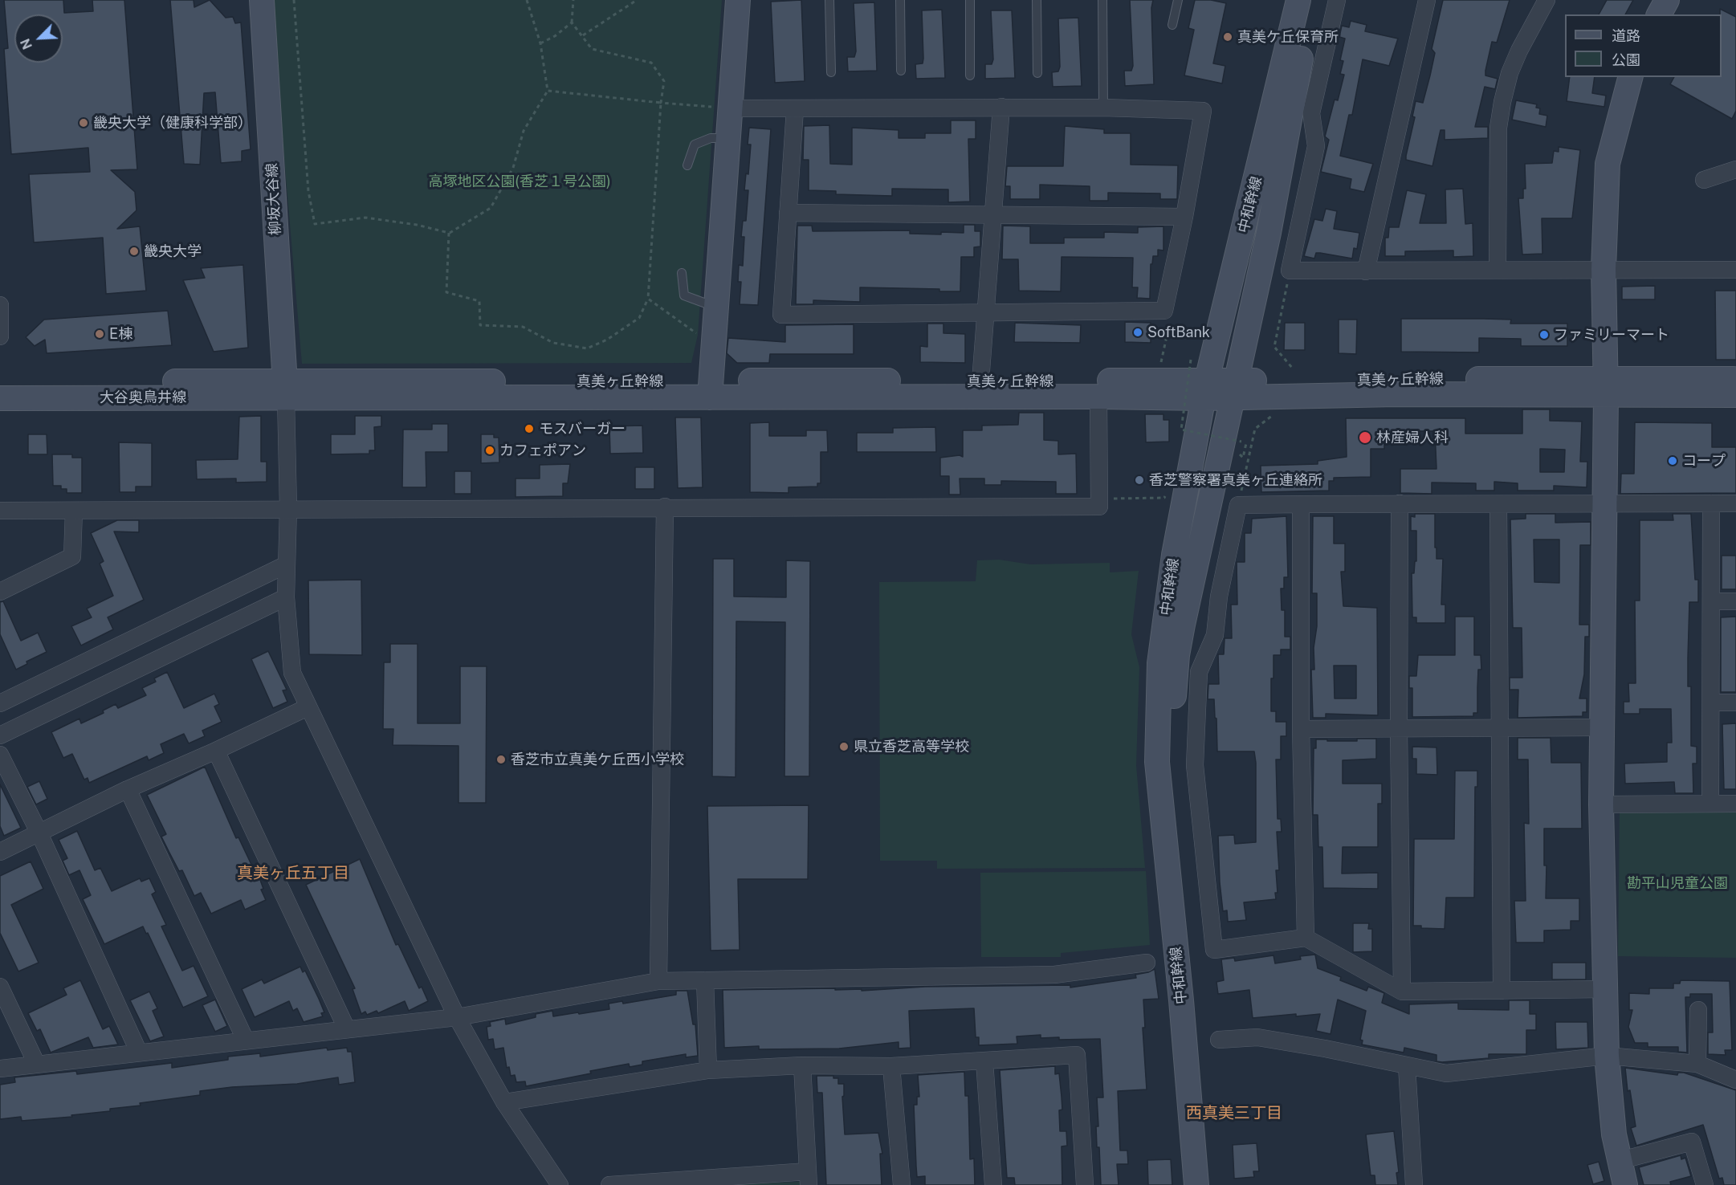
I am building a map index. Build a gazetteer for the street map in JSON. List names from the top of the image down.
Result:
{
  "streets": {
    "street": [
      "柳坂大谷線",
      "中和幹線",
      "真美ヶ丘幹線",
      "大谷奥鳥井線"
    ]
  },
  "crossings": [
    ["柳坂大谷線", "真美ヶ丘幹線"],
    ["柳坂大谷線", "大谷奥鳥井線"],
    ["中和幹線", "真美ヶ丘幹線"],
    ["真美ヶ丘幹線", "大谷奥鳥井線"]
  ],
  "districts": ["真美ヶ丘五丁目", "西真美三丁目"],
  "parks": ["高塚地区公園(香芝１号公園)", "勘平山児童公園"],
  "places": [
    "真美ケ丘保育所",
    "畿央大学（健康科学部）",
    "畿央大学",
    "SoftBank",
    "E棟",
    "ファミリーマート",
    "モスバーガー",
    "林産婦人科",
    "カフェポアン",
    "コープ",
    "香芝警察署真美ヶ丘連絡所",
    "県立香芝高等学校",
    "香芝市立真美ケ丘西小学校"
  ],
  "legend": ["道路", "公園"],
  "north": "bottom left"
}
